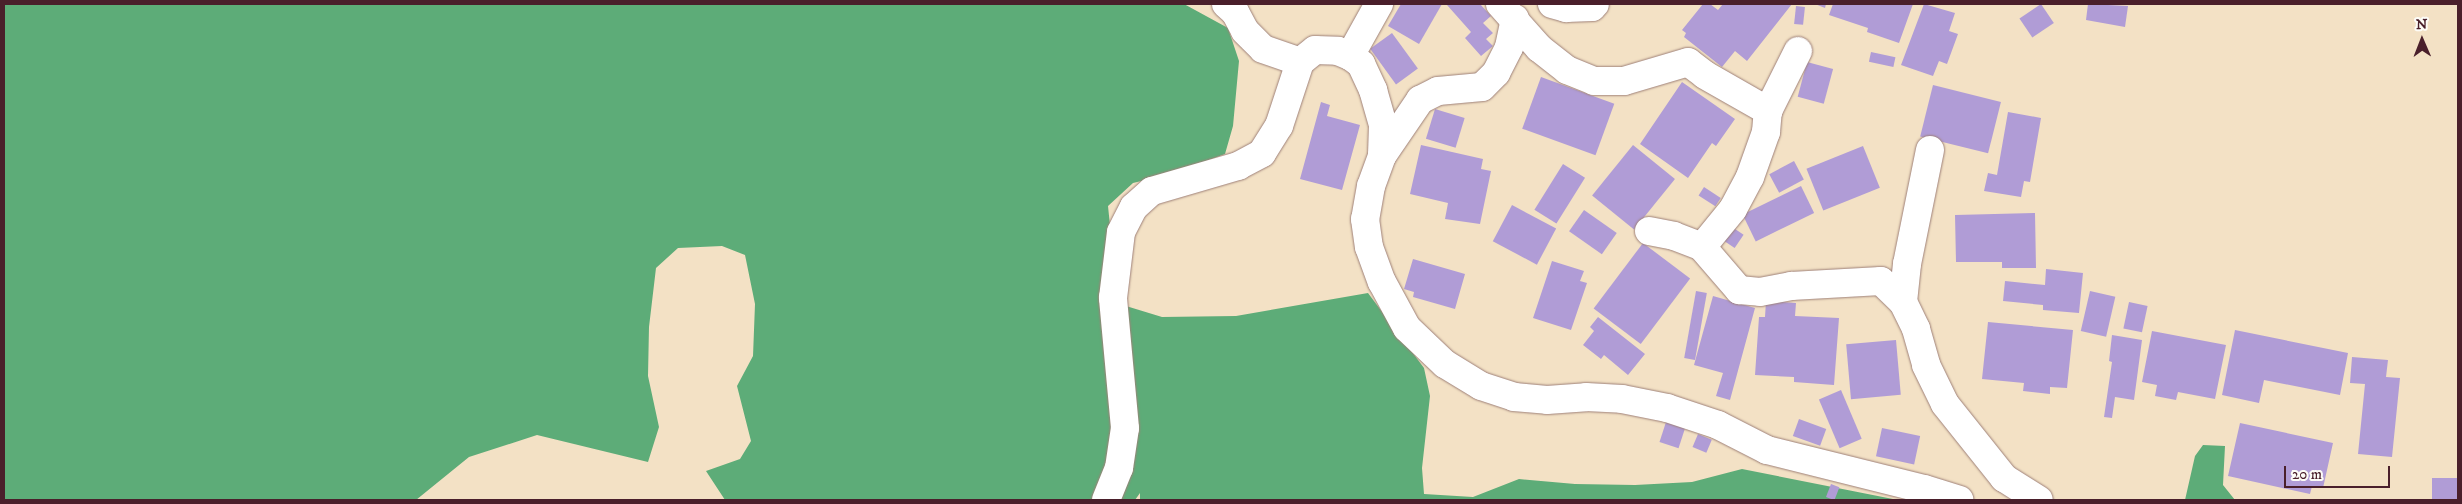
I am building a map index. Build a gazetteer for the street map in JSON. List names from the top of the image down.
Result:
{
  "scale_bar": "20 m",
  "north": "top"
}
